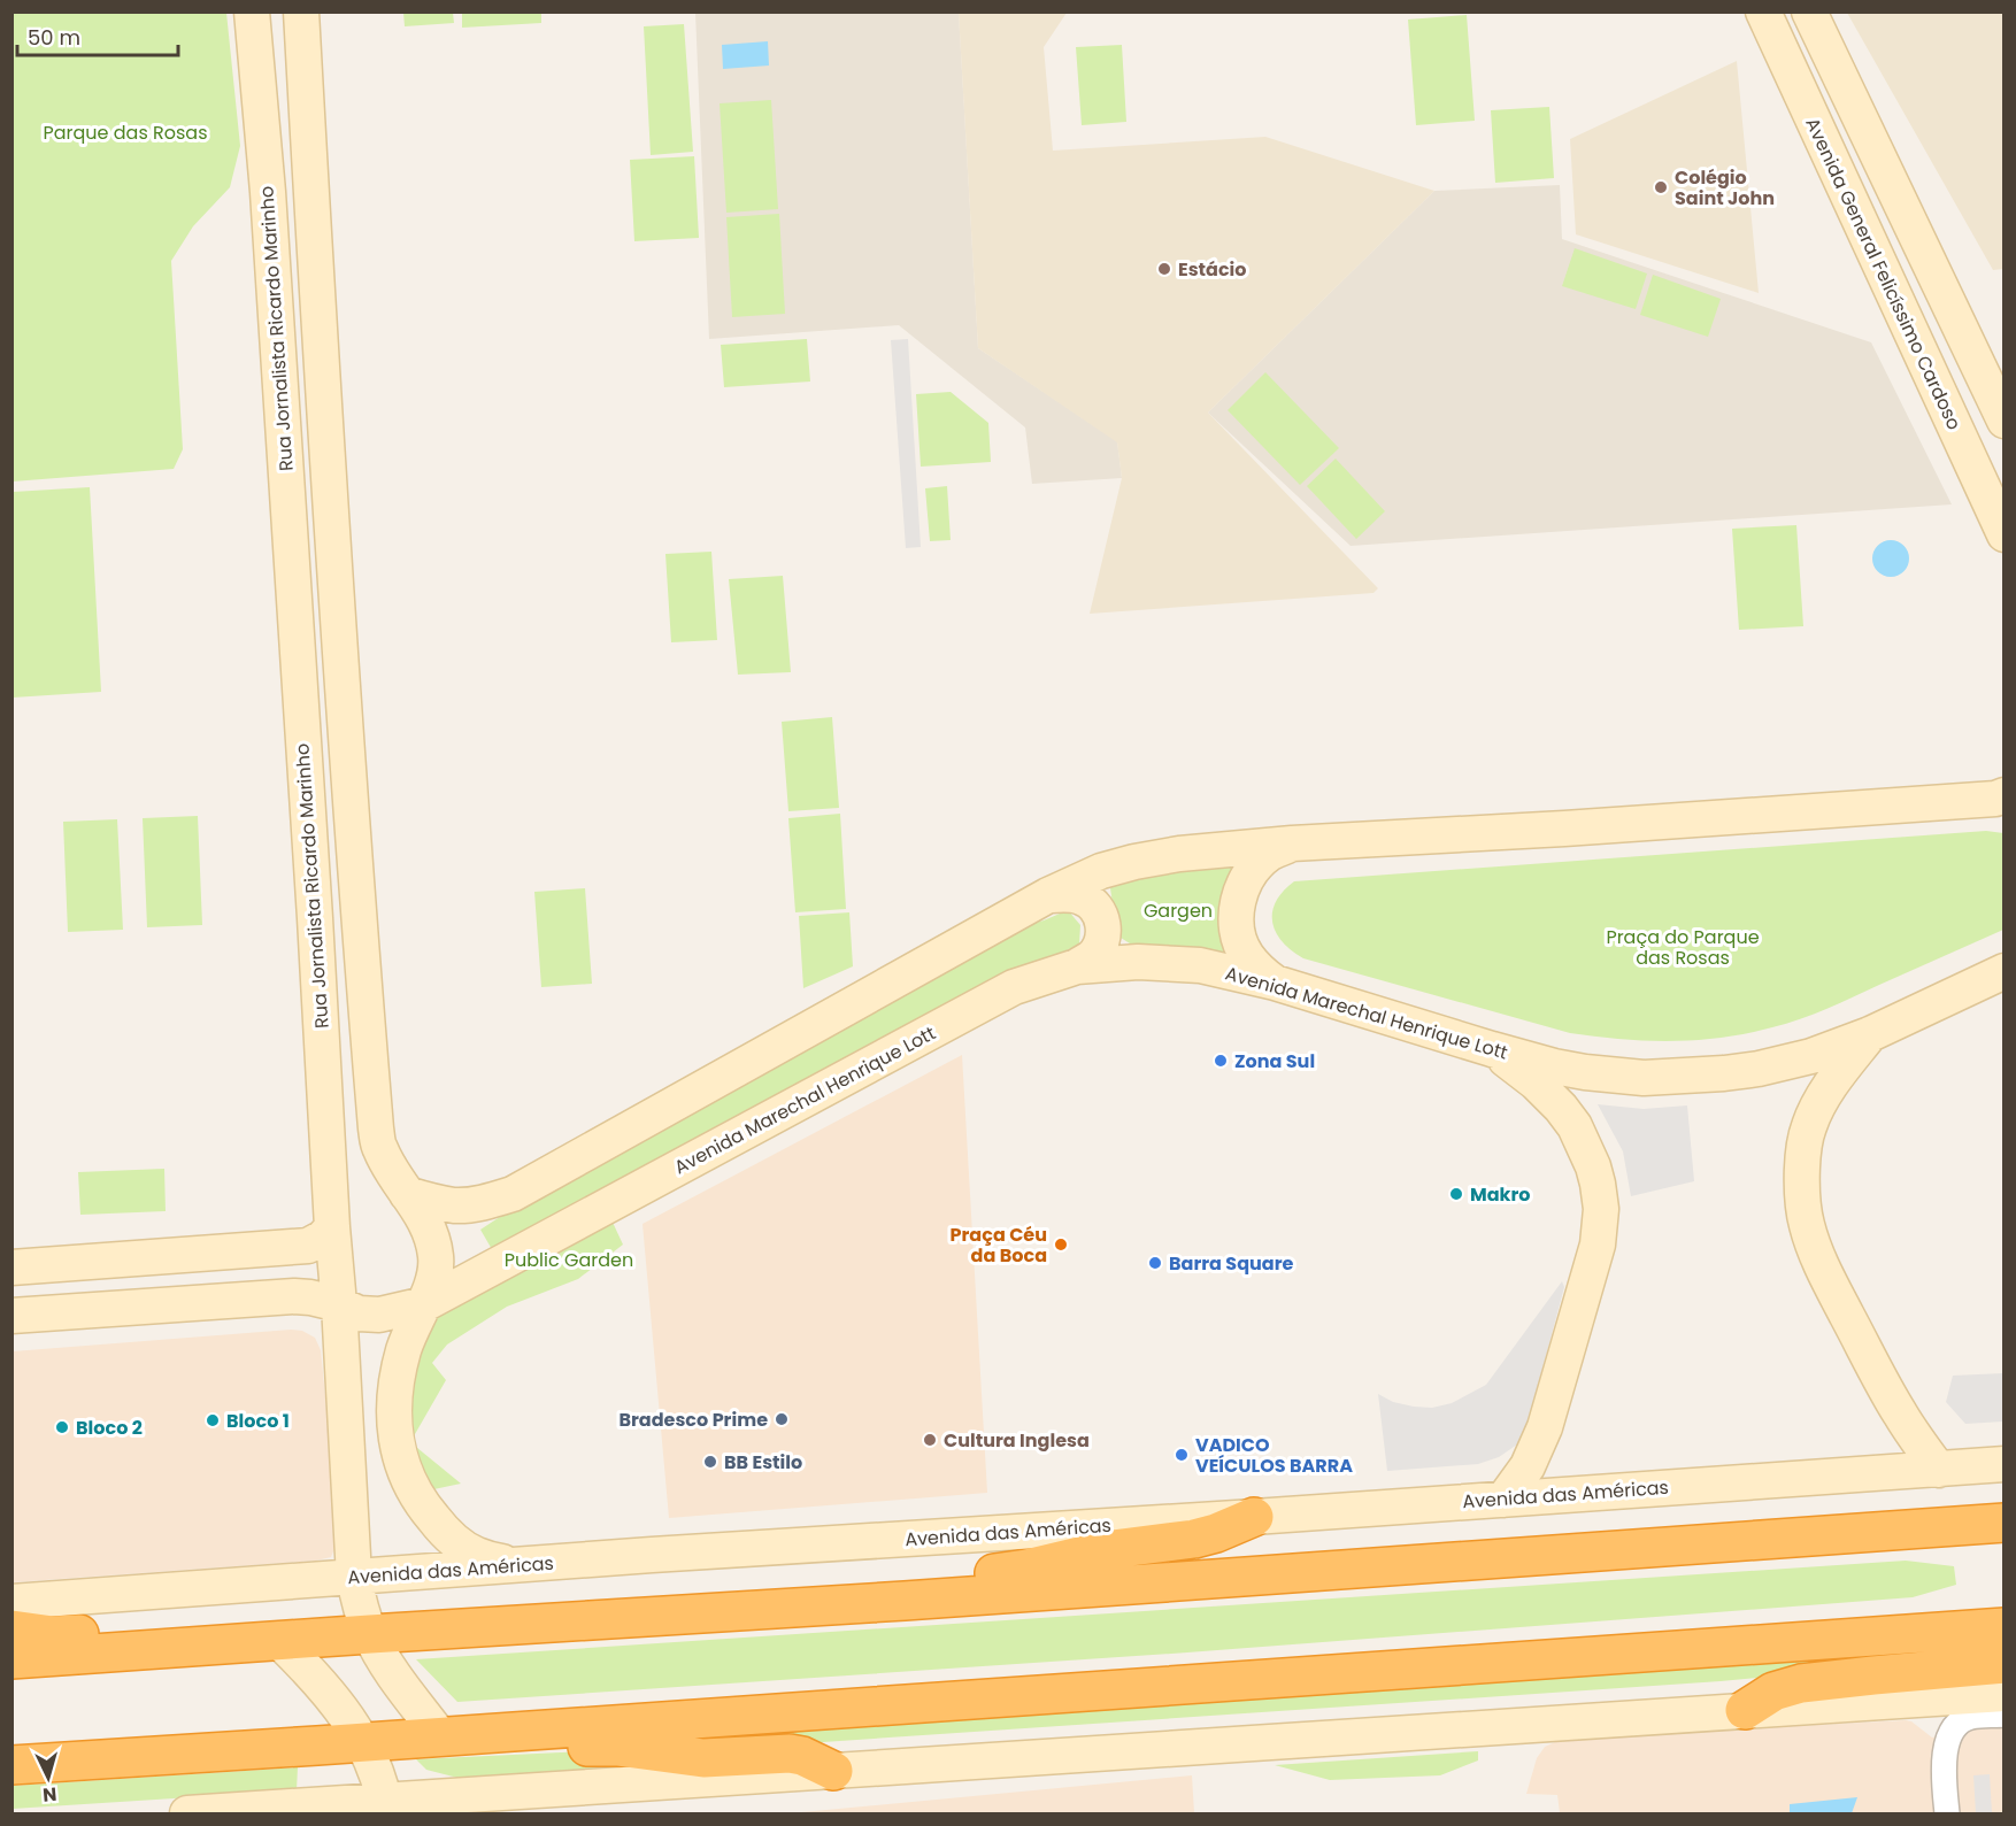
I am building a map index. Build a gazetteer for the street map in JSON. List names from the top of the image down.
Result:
{
  "streets": {
    "street": [
      "Avenida General Felicíssimo Cardoso",
      "Rua Jornalista Ricardo Marinho",
      "Avenida Marechal Henrique Lott",
      "Avenida das Américas"
    ]
  },
  "crossings": [
    ["Rua Jornalista Ricardo Marinho", "Avenida Marechal Henrique Lott"],
    ["Rua Jornalista Ricardo Marinho", "Avenida das Américas"]
  ],
  "parks": [
    "Parque das Rosas",
    "Gargen",
    "Praça do Parque das Rosas",
    "Public Garden"
  ],
  "places": [
    "Colégio Saint John",
    "Estácio",
    "Zona Sul",
    "Makro",
    "Praça Céu da Boca",
    "Barra Square",
    "Bradesco Prime",
    "Bloco 1",
    "Bloco 2",
    "Cultura Inglesa",
    "VADICO VEÍCULOS BARRA",
    "BB Estilo"
  ],
  "scale_bar": "50 m",
  "north": "bottom"
}
